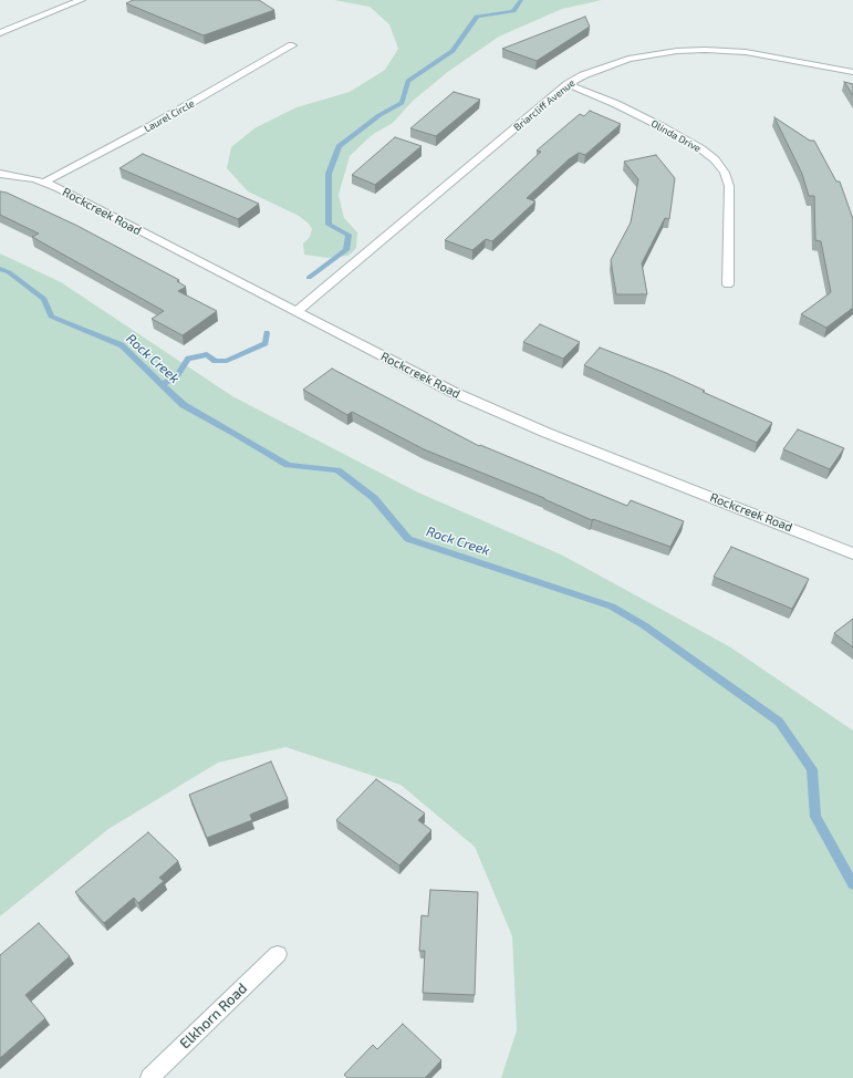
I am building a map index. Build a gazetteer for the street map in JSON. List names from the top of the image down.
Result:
{
  "streets": {
    "street": [
      "Briarcliff Avenue",
      "Laurel Circle",
      "Olinda Drive",
      "Rockcreek Road",
      "Elkhorn Road"
    ]
  },
  "crossings": [
    ["Briarcliff Avenue", "Olinda Drive"],
    ["Briarcliff Avenue", "Rockcreek Road"],
    ["Laurel Circle", "Rockcreek Road"]
  ],
  "water": ["Rock Creek"]
}
